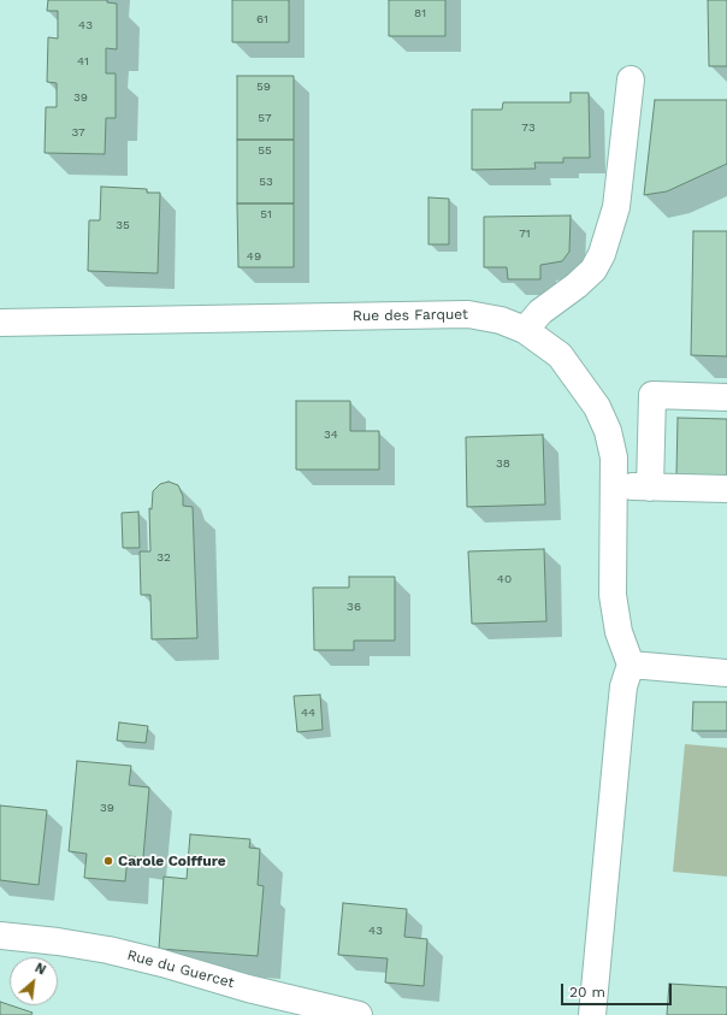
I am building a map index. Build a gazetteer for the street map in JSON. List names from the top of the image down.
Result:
{
  "streets": {
    "street": ["Rue des Farquet", "Rue du Guercet"]
  },
  "places": ["Carole Coiffure"],
  "house_numbers": [
    "81",
    "61",
    "43",
    "41",
    "59",
    "39",
    "57",
    "73",
    "37",
    "55",
    "53",
    "51",
    "35",
    "71",
    "49",
    "34",
    "38",
    "32",
    "40",
    "36",
    "44",
    "39",
    "43"
  ],
  "scale_bar": "20 m",
  "north": "top right"
}
